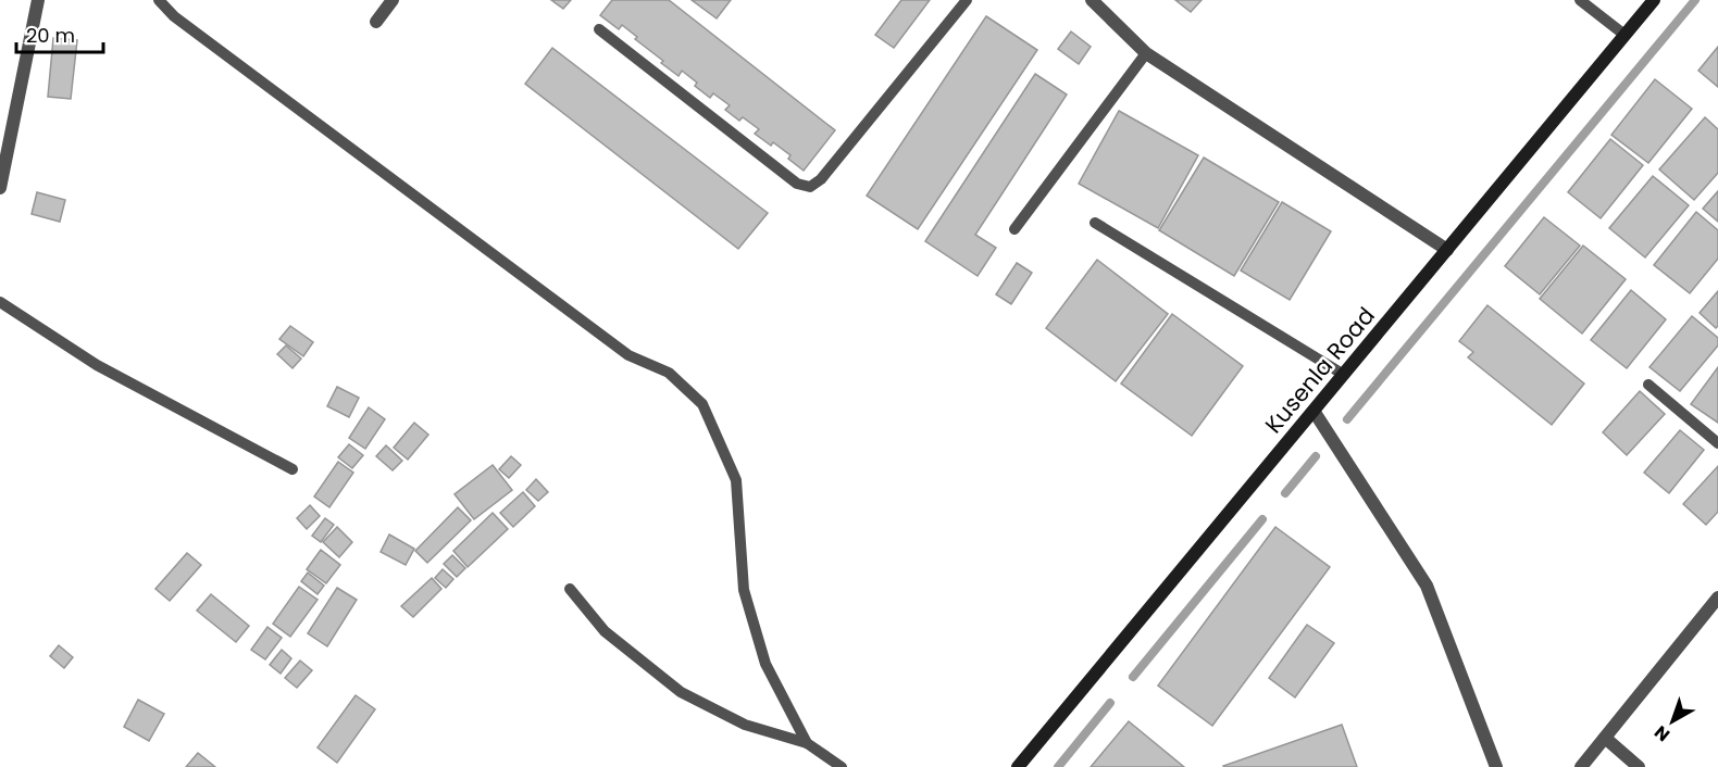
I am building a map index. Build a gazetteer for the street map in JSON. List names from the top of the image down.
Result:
{
  "streets": {
    "main road": ["Kusenla Road"]
  },
  "scale_bar": "20 m",
  "north": "bottom left"
}
